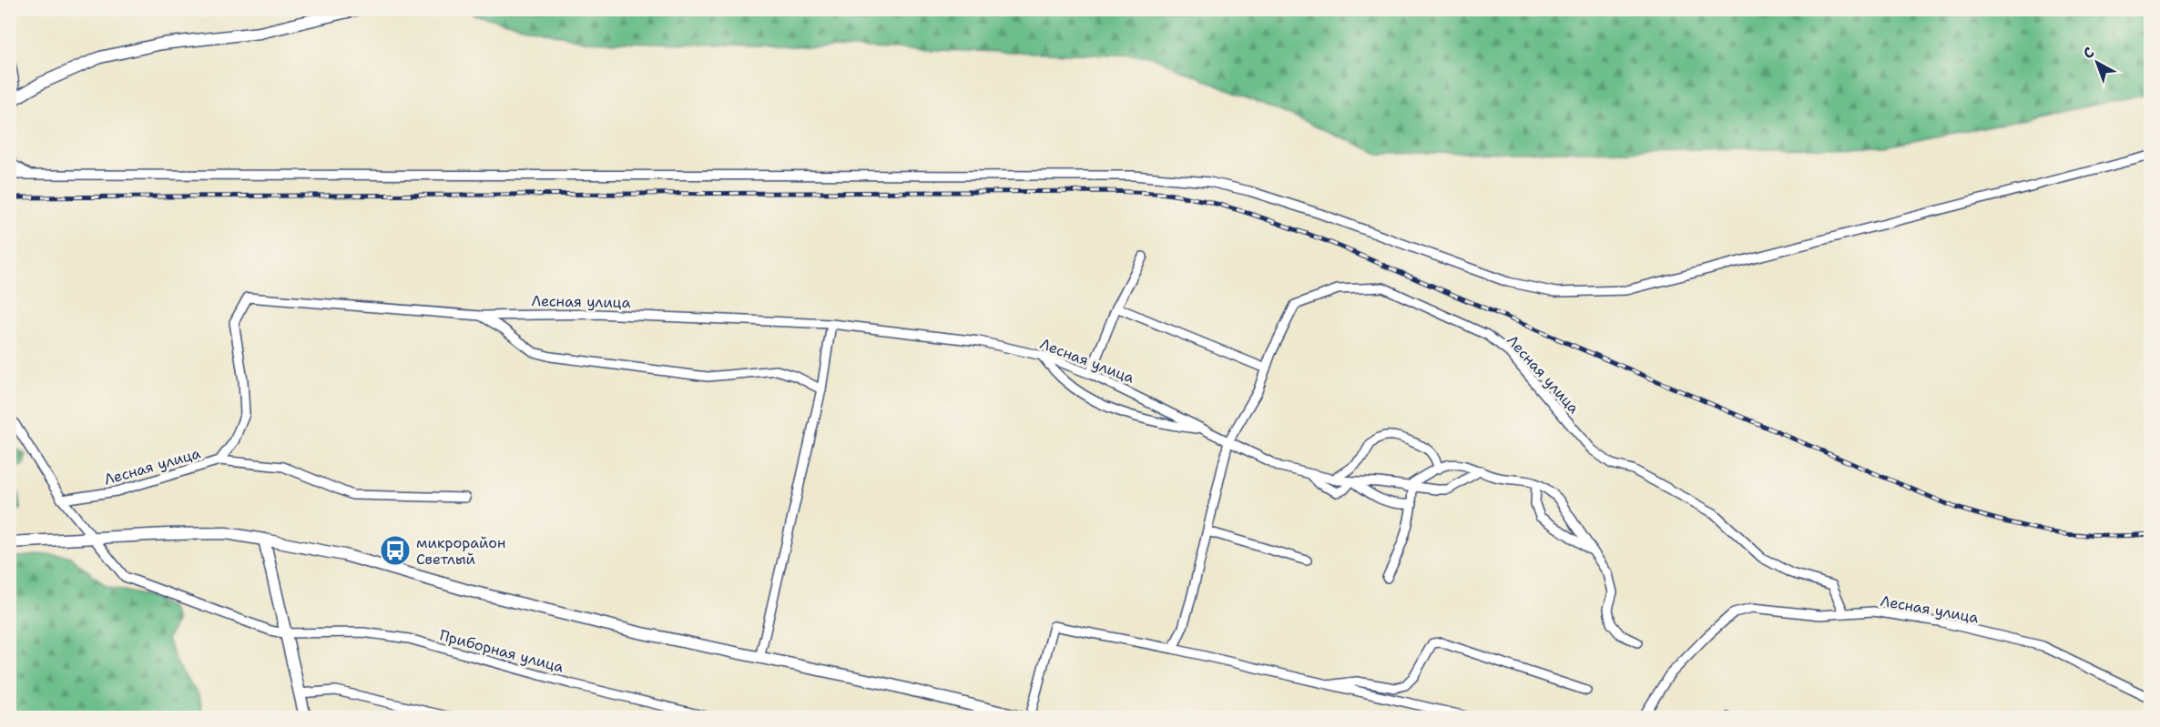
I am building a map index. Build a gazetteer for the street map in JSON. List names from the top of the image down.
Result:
{
  "streets": {
    "street": ["Лесная улица", "Приборная улица"]
  },
  "places": {
    "bus stop": ["микрорайон Светлый"]
  },
  "north": "top left"
}
